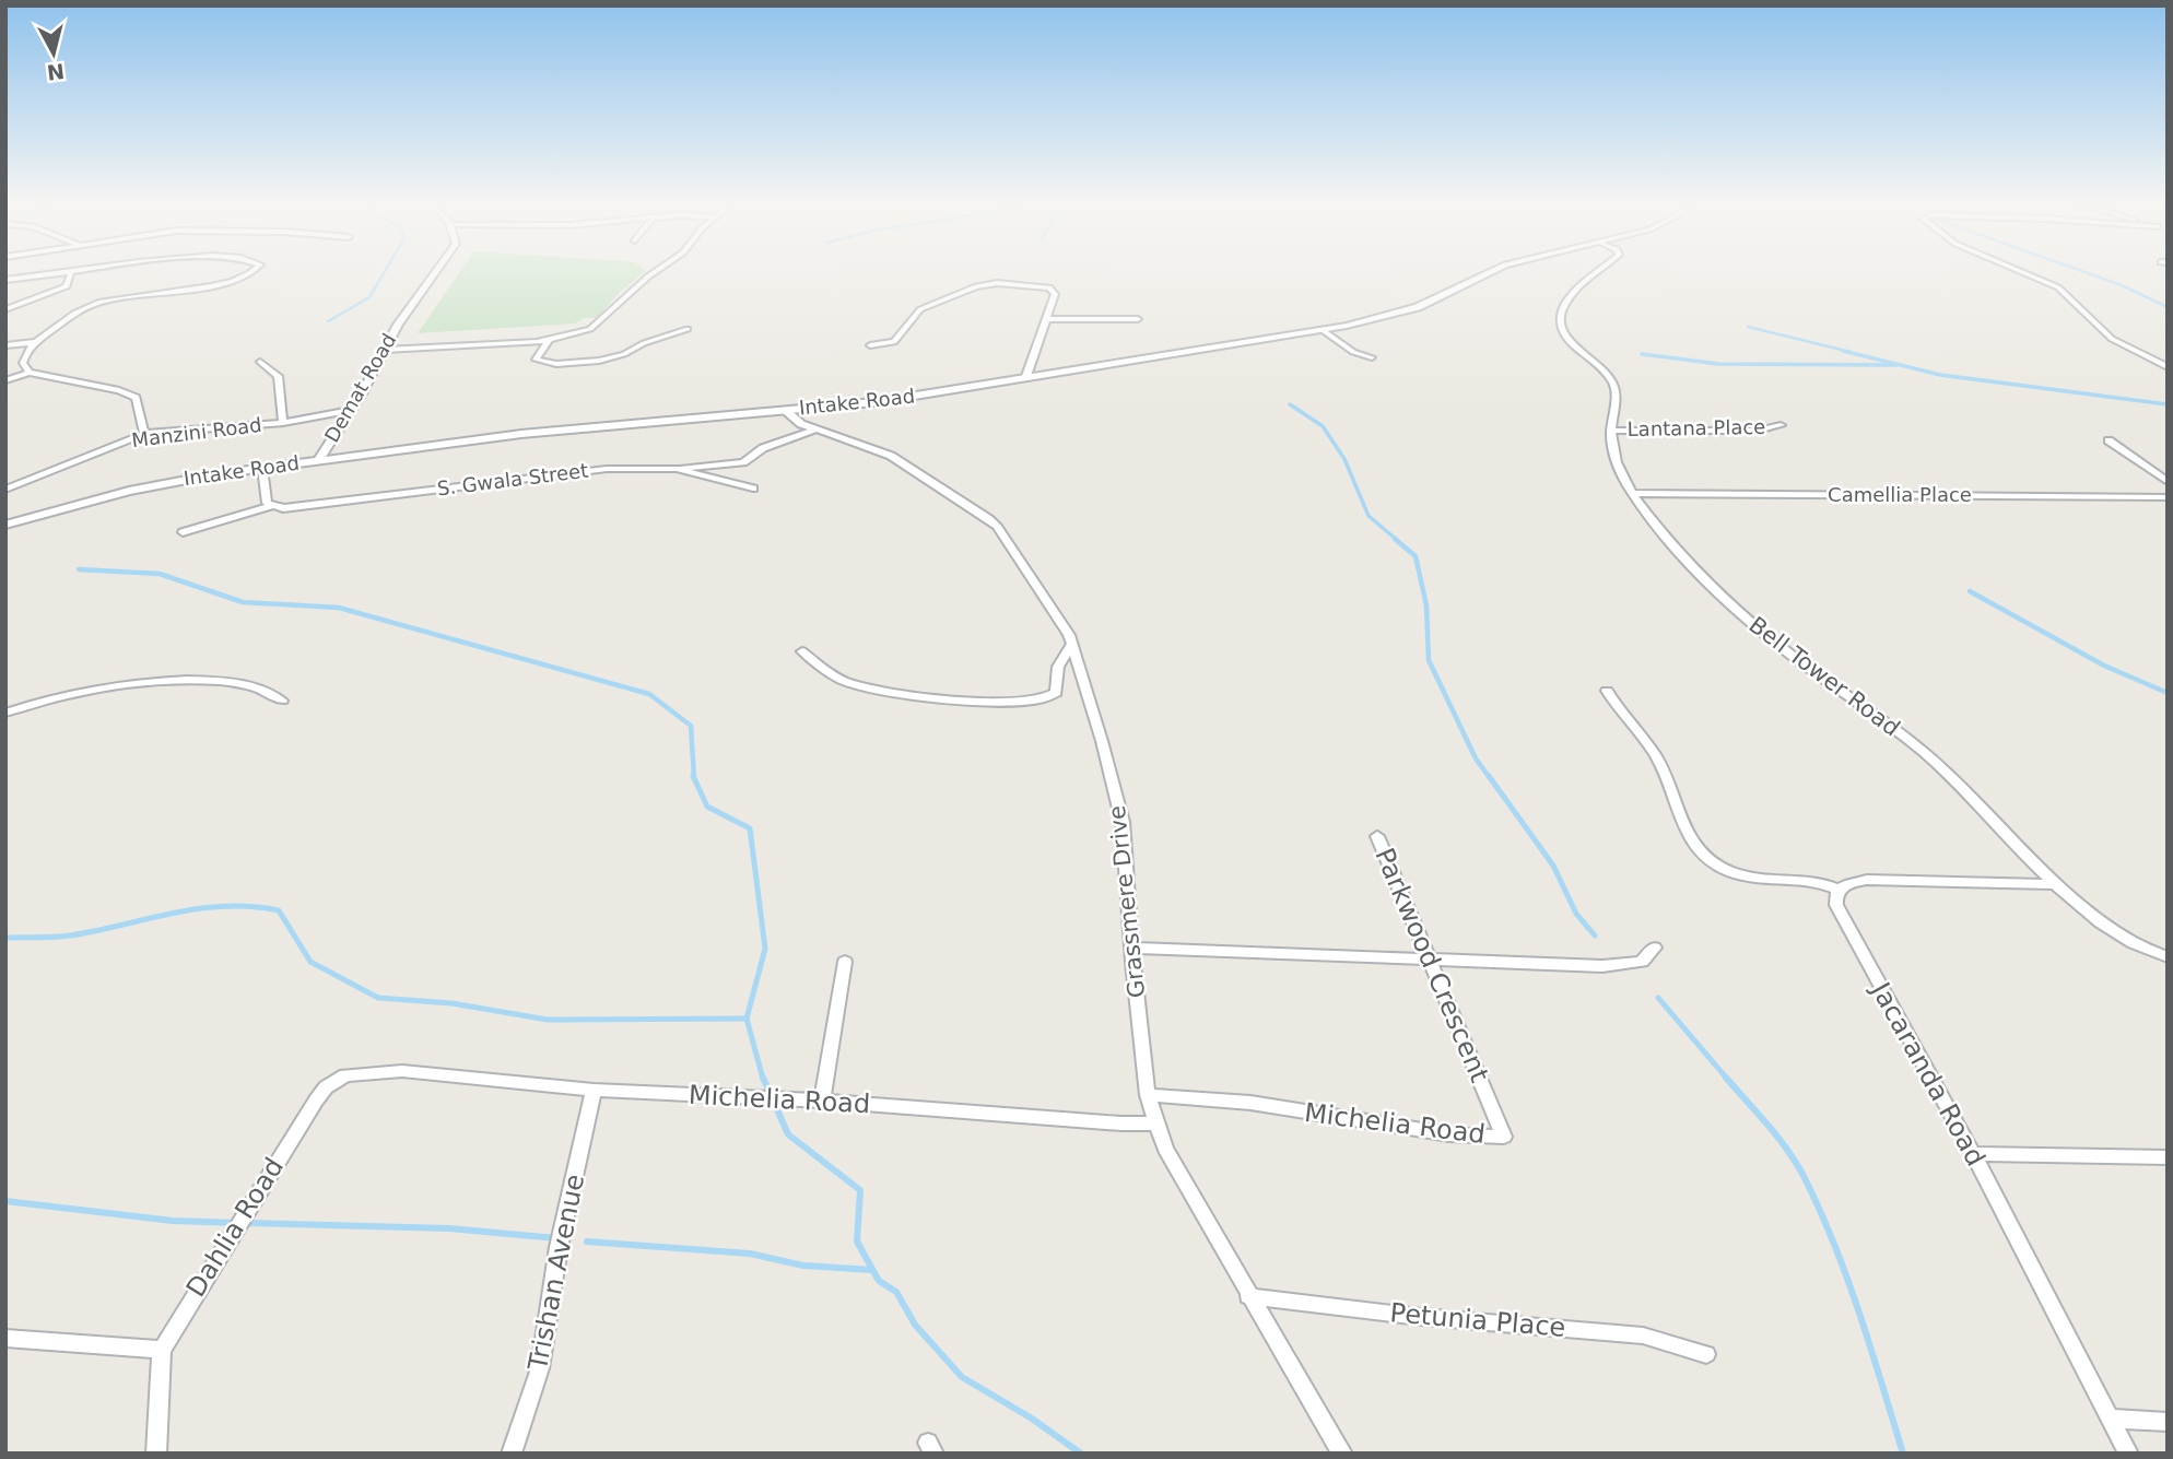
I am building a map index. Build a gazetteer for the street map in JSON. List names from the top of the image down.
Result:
{
  "streets": {
    "street": [
      "Demat Road",
      "Intake Road",
      "Lantana Place",
      "Manzini Road",
      "S. Gwala Street",
      "Camellia Place",
      "Bell Tower Road",
      "Grassmere Drive",
      "Parkwood Crescent",
      "Jacaranda Road",
      "Michelia Road",
      "Dahlia Road",
      "Trishan Avenue",
      "Petunia Place"
    ]
  },
  "crossings": [
    ["Demat Road", "Intake Road"],
    ["Demat Road", "Manzini Road"],
    ["Intake Road", "Grassmere Drive"],
    ["Lantana Place", "Bell Tower Road"],
    ["Camellia Place", "Bell Tower Road"],
    ["Grassmere Drive", "Michelia Road"],
    ["Grassmere Drive", "Petunia Place"],
    ["Parkwood Crescent", "Michelia Road"],
    ["Michelia Road", "Dahlia Road"],
    ["Michelia Road", "Trishan Avenue"]
  ],
  "north": "bottom"
}
